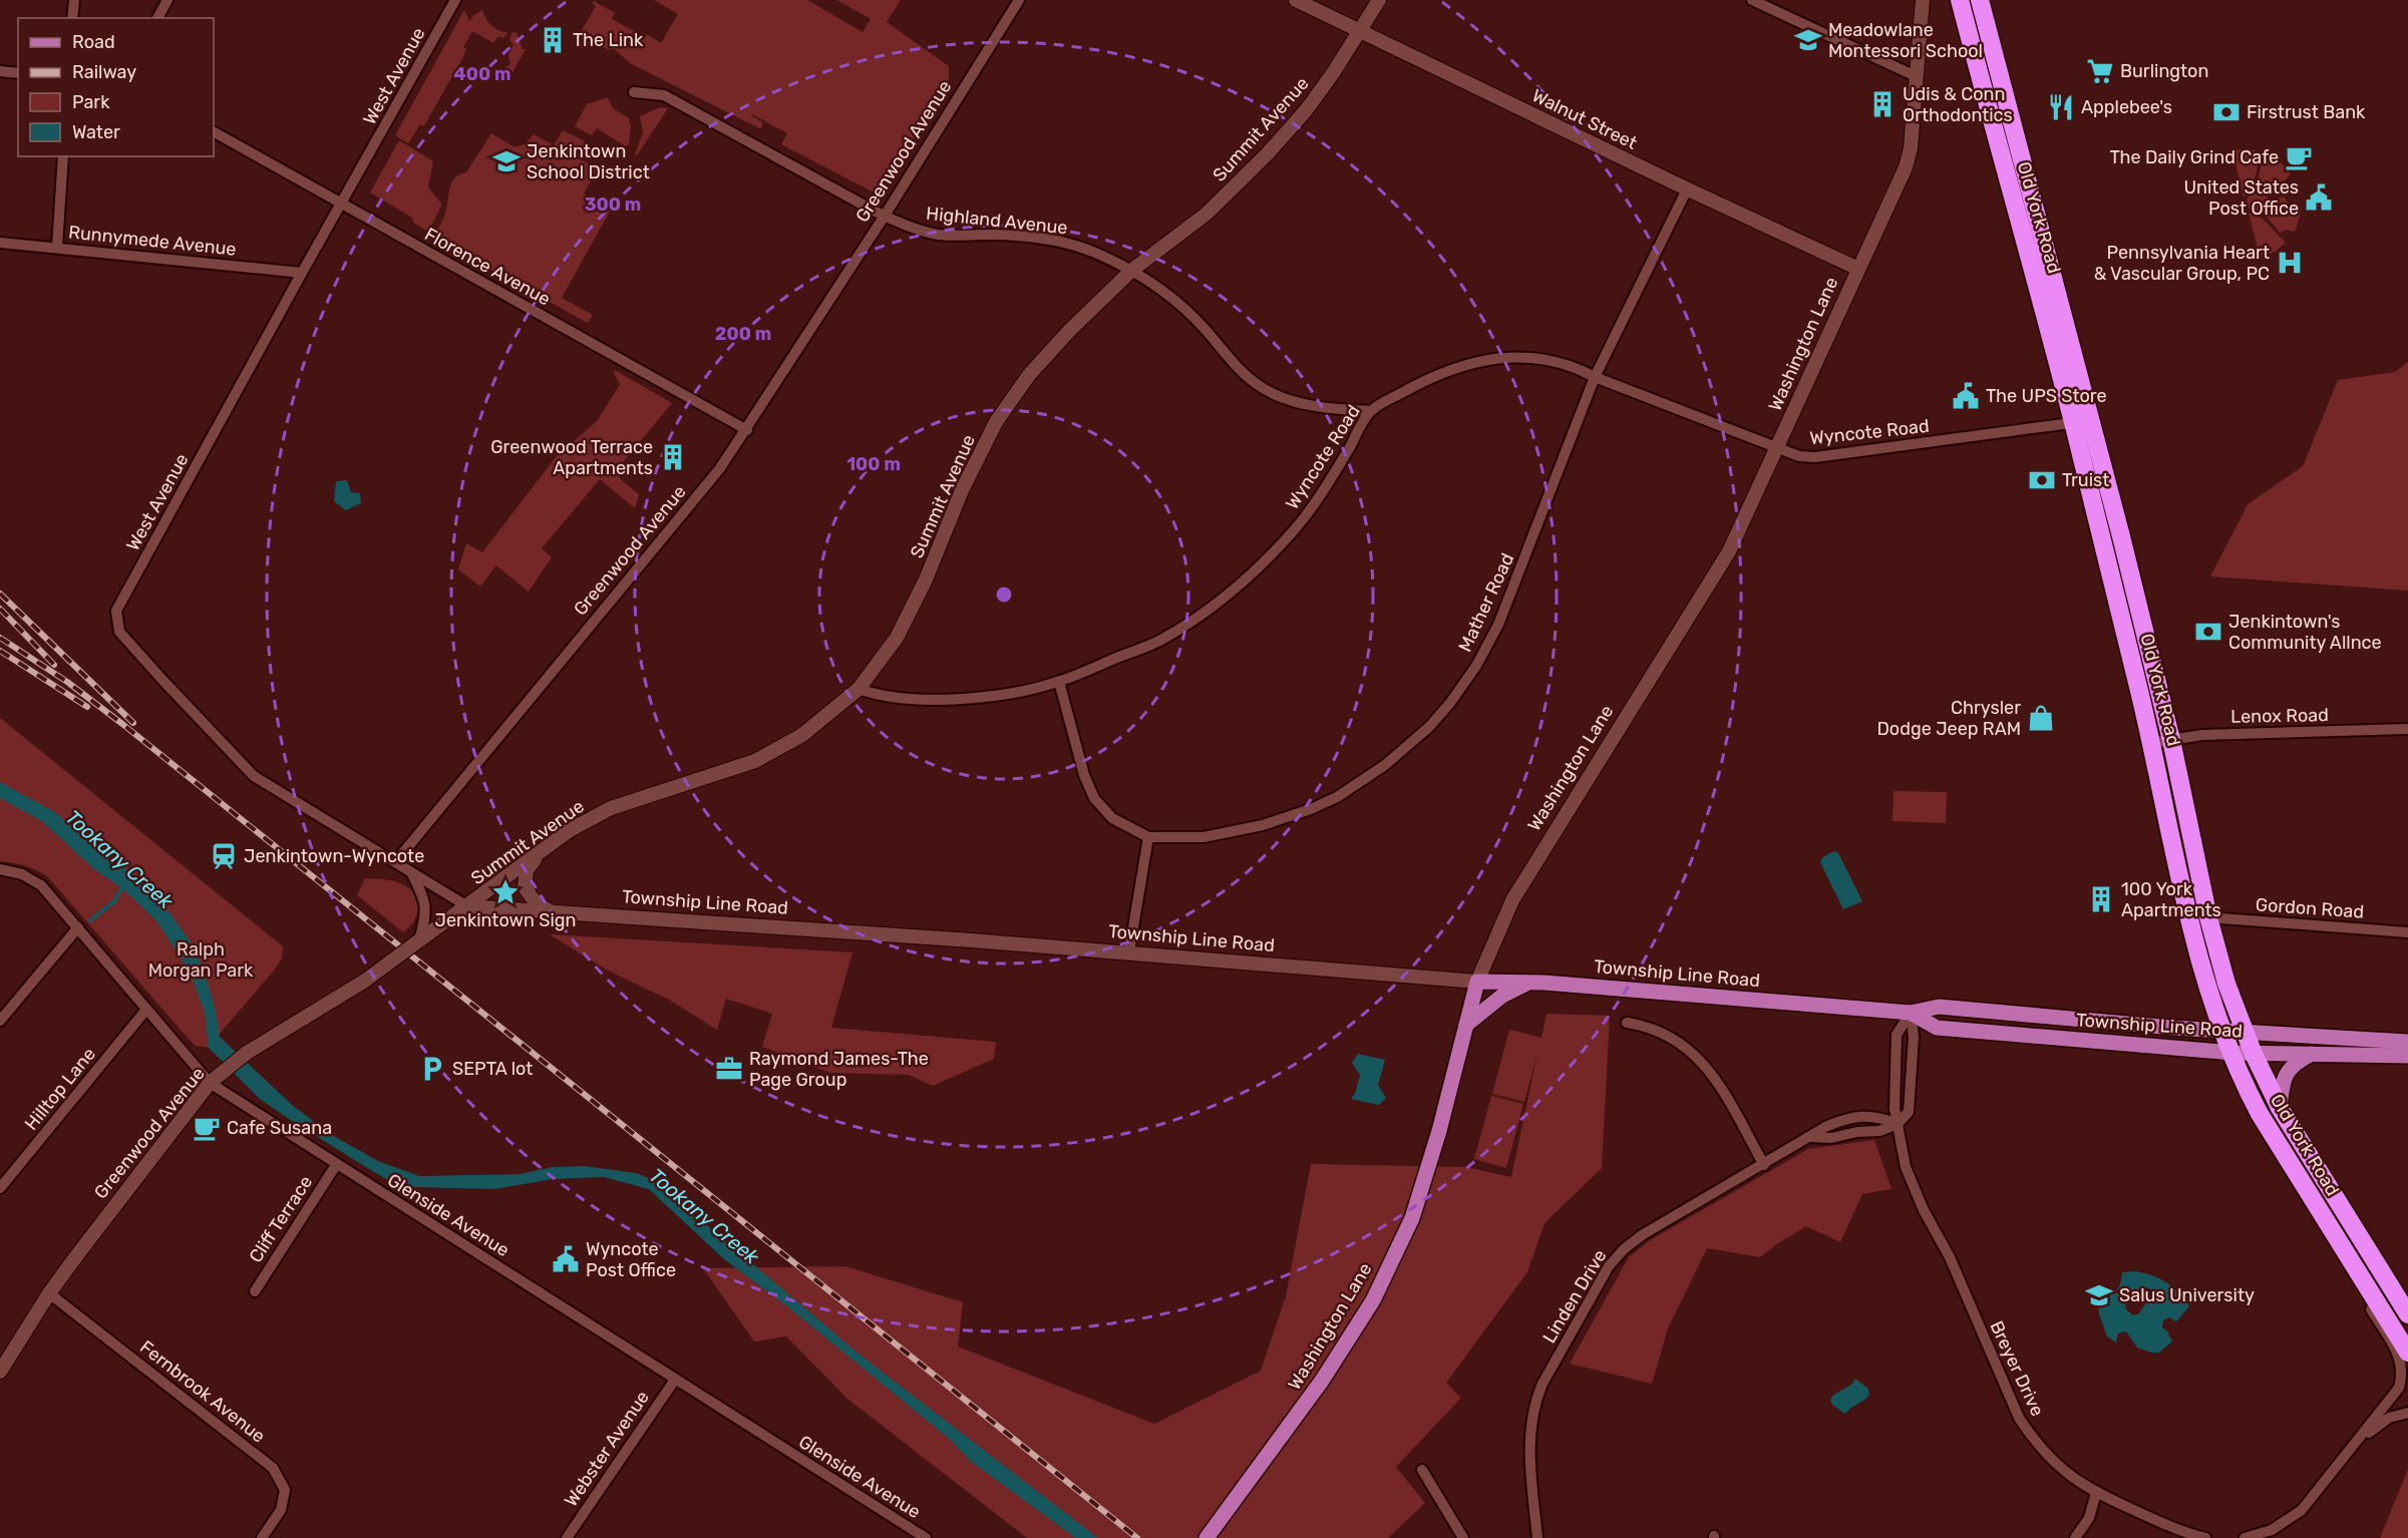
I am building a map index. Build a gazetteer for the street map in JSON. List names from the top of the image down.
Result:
{
  "streets": {
    "highway": ["Old York Road"],
    "main road": ["Washington Lane", "Township Line Road"],
    "street": [
      "West Avenue",
      "Walnut Street",
      "Summit Avenue",
      "Greenwood Avenue",
      "Highland Avenue",
      "Runnymede Avenue",
      "Florence Avenue",
      "Wyncote Road",
      "Mather Road",
      "Lenox Road",
      "Gordon Road",
      "Hilltop Lane",
      "Glenside Avenue",
      "Cliff Terrace",
      "Linden Drive",
      "Breyer Drive",
      "Fernbrook Avenue",
      "Webster Avenue"
    ]
  },
  "crossings": [
    ["West Avenue", "Summit Avenue"],
    ["West Avenue", "Greenwood Avenue"],
    ["West Avenue", "Runnymede Avenue"],
    ["West Avenue", "Florence Avenue"],
    ["West Avenue", "Township Line Road"],
    ["Walnut Street", "Summit Avenue"],
    ["Walnut Street", "Washington Lane"],
    ["Walnut Street", "Mather Road"],
    ["Summit Avenue", "Greenwood Avenue"],
    ["Summit Avenue", "Highland Avenue"],
    ["Summit Avenue", "Wyncote Road"],
    ["Summit Avenue", "Township Line Road"],
    ["Greenwood Avenue", "Highland Avenue"],
    ["Greenwood Avenue", "Florence Avenue"],
    ["Greenwood Avenue", "Township Line Road"],
    ["Greenwood Avenue", "Glenside Avenue"],
    ["Greenwood Avenue", "Fernbrook Avenue"],
    ["Old York Road", "Wyncote Road"],
    ["Old York Road", "Lenox Road"],
    ["Old York Road", "Township Line Road"],
    ["Old York Road", "Gordon Road"],
    ["Highland Avenue", "Wyncote Road"],
    ["Washington Lane", "Wyncote Road"],
    ["Washington Lane", "Township Line Road"],
    ["Wyncote Road", "Mather Road"],
    ["Township Line Road", "Breyer Drive"],
    ["Hilltop Lane", "Glenside Avenue"],
    ["Glenside Avenue", "Cliff Terrace"],
    ["Glenside Avenue", "Webster Avenue"],
    ["Linden Drive", "Breyer Drive"]
  ],
  "water": ["Tookany Creek"],
  "parks": ["Ralph Morgan Park"],
  "places": {
    "building": [
      "The Link",
      "Udis & Conn Orthodontics",
      "Greenwood Terrace Apartments",
      "100 York Apartments"
    ],
    "school or university": ["Meadowlane Montessori School", "Jenkintown School District", "Salus University"],
    "supermarket": ["Burlington"],
    "restaurant": ["Applebee's"],
    "bank": ["Firstrust Bank", "Truist", "Jenkintown's Community Allnce"],
    "cafe": ["The Daily Grind Cafe", "Cafe Susana"],
    "public building": ["United States Post Office", "The UPS Store", "Wyncote Post Office"],
    "hospital": ["Pennsylvania Heart & Vascular Group, PC"],
    "shop": ["Chrysler Dodge Jeep RAM"],
    "station": ["Jenkintown-Wyncote"],
    "place": ["Jenkintown Sign"],
    "parking": ["SEPTA lot"],
    "office": ["Raymond James-The Page Group"]
  },
  "legend": [
    "Road",
    "Railway",
    "Park",
    "Water"
  ],
  "rings": [
    "400 m",
    "300 m",
    "200 m",
    "100 m"
  ]
}
